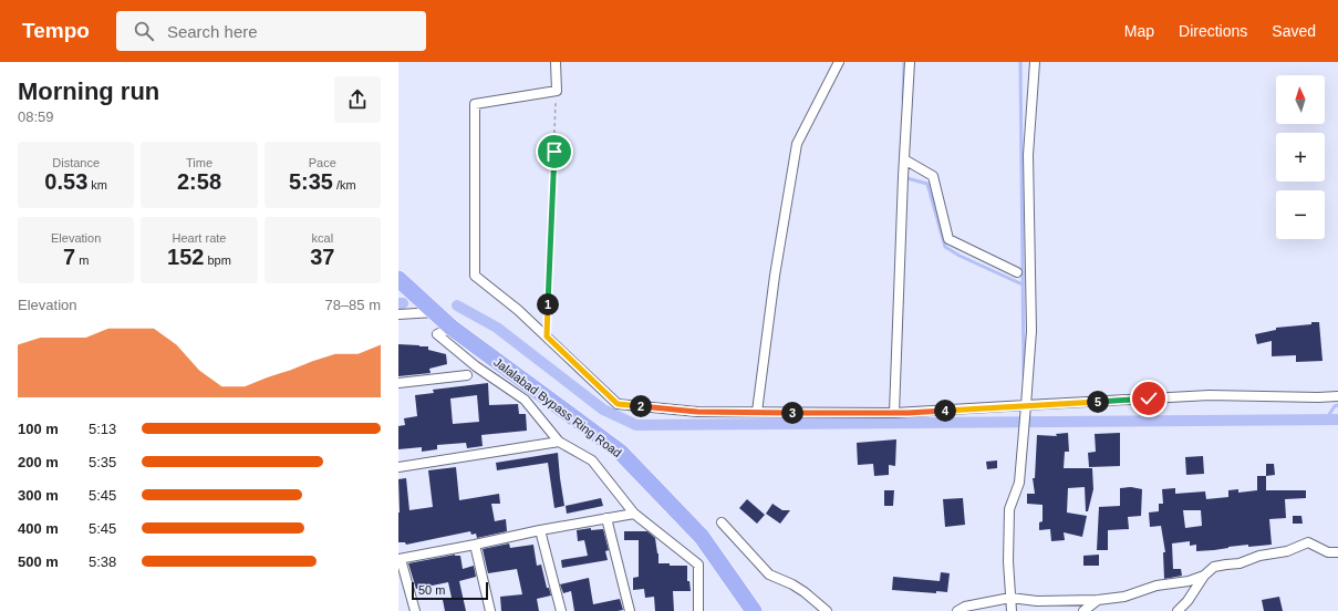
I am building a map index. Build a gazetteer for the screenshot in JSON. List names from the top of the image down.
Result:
{
  "streets": {
    "highway": ["Jalalabad Bypass Ring Road"]
  },
  "scale_bar": "50 m",
  "north": "top",
  "page": {
    "header": "Tempo",
    "search": "Search here",
    "nav": ["Map", "Directions", "Saved"],
    "heading": ["Morning run", "08:59"],
    "map_buttons": ["+", "−"],
    "stats": [
      ["Distance", "0.53 km"],
      ["Time", "2:58"],
      ["Pace", "5:35 /km"],
      ["Elevation", "7 m"],
      ["Heart rate", "152 bpm"],
      ["kcal", "37"]
    ],
    "chart": ["Elevation", "78–85 m"],
    "pins": [
      "1",
      "5",
      "2",
      "4",
      "3"
    ],
    "list": [
      {
        "name": "100 m",
        "note": "5:13"
      },
      {
        "name": "200 m",
        "note": "5:35"
      },
      {
        "name": "300 m",
        "note": "5:45"
      },
      {
        "name": "400 m",
        "note": "5:45"
      },
      {
        "name": "500 m",
        "note": "5:38"
      }
    ],
    "scale": "50 m"
  }
}
